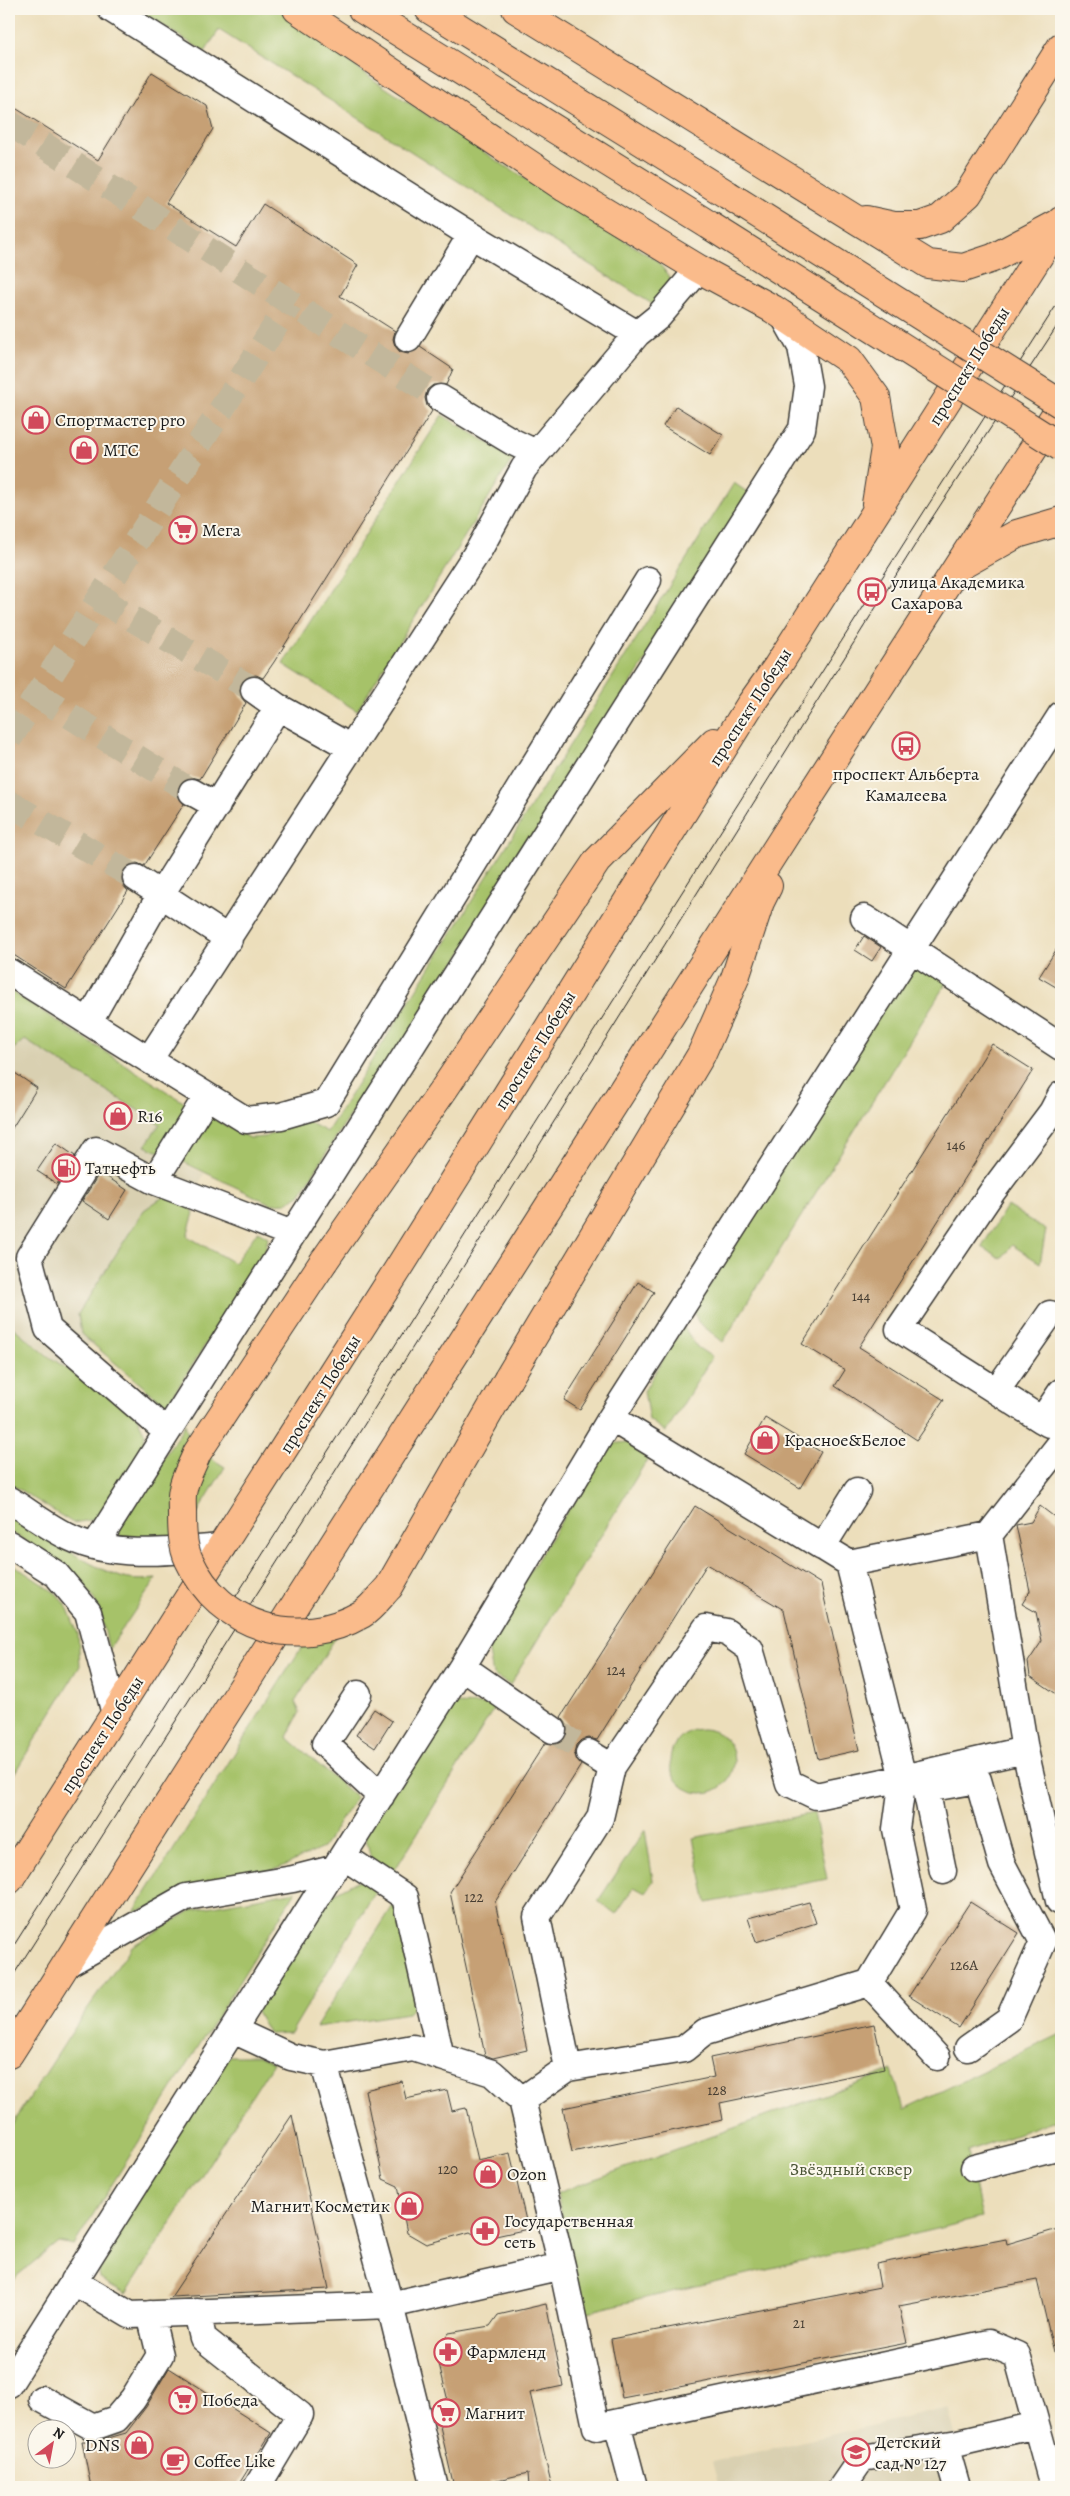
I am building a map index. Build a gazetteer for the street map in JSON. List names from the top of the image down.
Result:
{
  "streets": {
    "main road": ["проспект Победы"]
  },
  "parks": ["Звёздный сквер"],
  "places": {
    "shop": [
      "Спортмастер pro",
      "МТС",
      "R16",
      "Красное&Белое",
      "Ozon",
      "Магнит Косметик",
      "DNS"
    ],
    "supermarket": ["Мега", "Победа", "Магнит"],
    "bus stop": ["улица Академика Сахарова", "проспект Альберта Камалеева"],
    "fuel station": ["Татнефть"],
    "pharmacy": ["Государственная сеть", "Фармленд"],
    "school or university": ["Детский сад № 127"],
    "cafe": ["Coffee Like"]
  },
  "house_numbers": [
    "146",
    "144",
    "124",
    "122",
    "126А",
    "128",
    "120",
    "21"
  ],
  "north": "top right"
}
